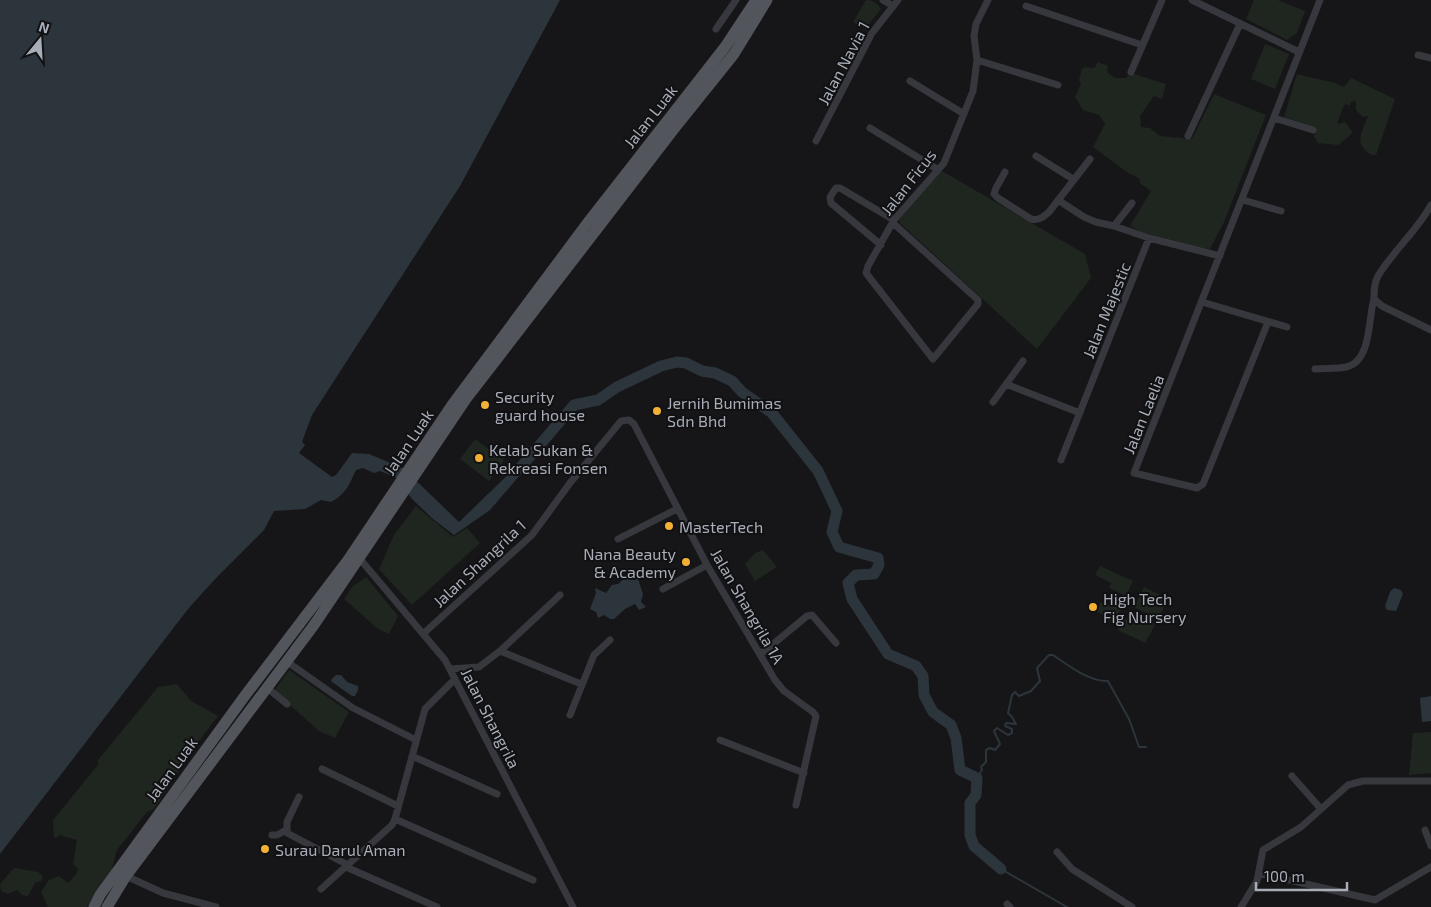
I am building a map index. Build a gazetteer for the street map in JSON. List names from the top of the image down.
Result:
{
  "streets": {
    "main road": ["Jalan Luak"],
    "street": [
      "Jalan Navia 1",
      "Jalan Ficus",
      "Jalan Majestic",
      "Jalan Laelia",
      "Jalan Shangrila 1",
      "Jalan Shangrila 1A",
      "Jalan Shangrila"
    ]
  },
  "crossings": [
    ["Jalan Luak", "Jalan Shangrila"],
    ["Jalan Shangrila 1", "Jalan Shangrila 1A"],
    ["Jalan Shangrila 1", "Jalan Shangrila"]
  ],
  "places": [
    "Security guard house",
    "Jernih Bumimas Sdn Bhd",
    "Kelab Sukan & Rekreasi Fonsen",
    "MasterTech",
    "Nana Beauty & Academy",
    "High Tech Fig Nursery",
    "Surau Darul Aman"
  ],
  "scale_bar": "100 m",
  "north": "top"
}
